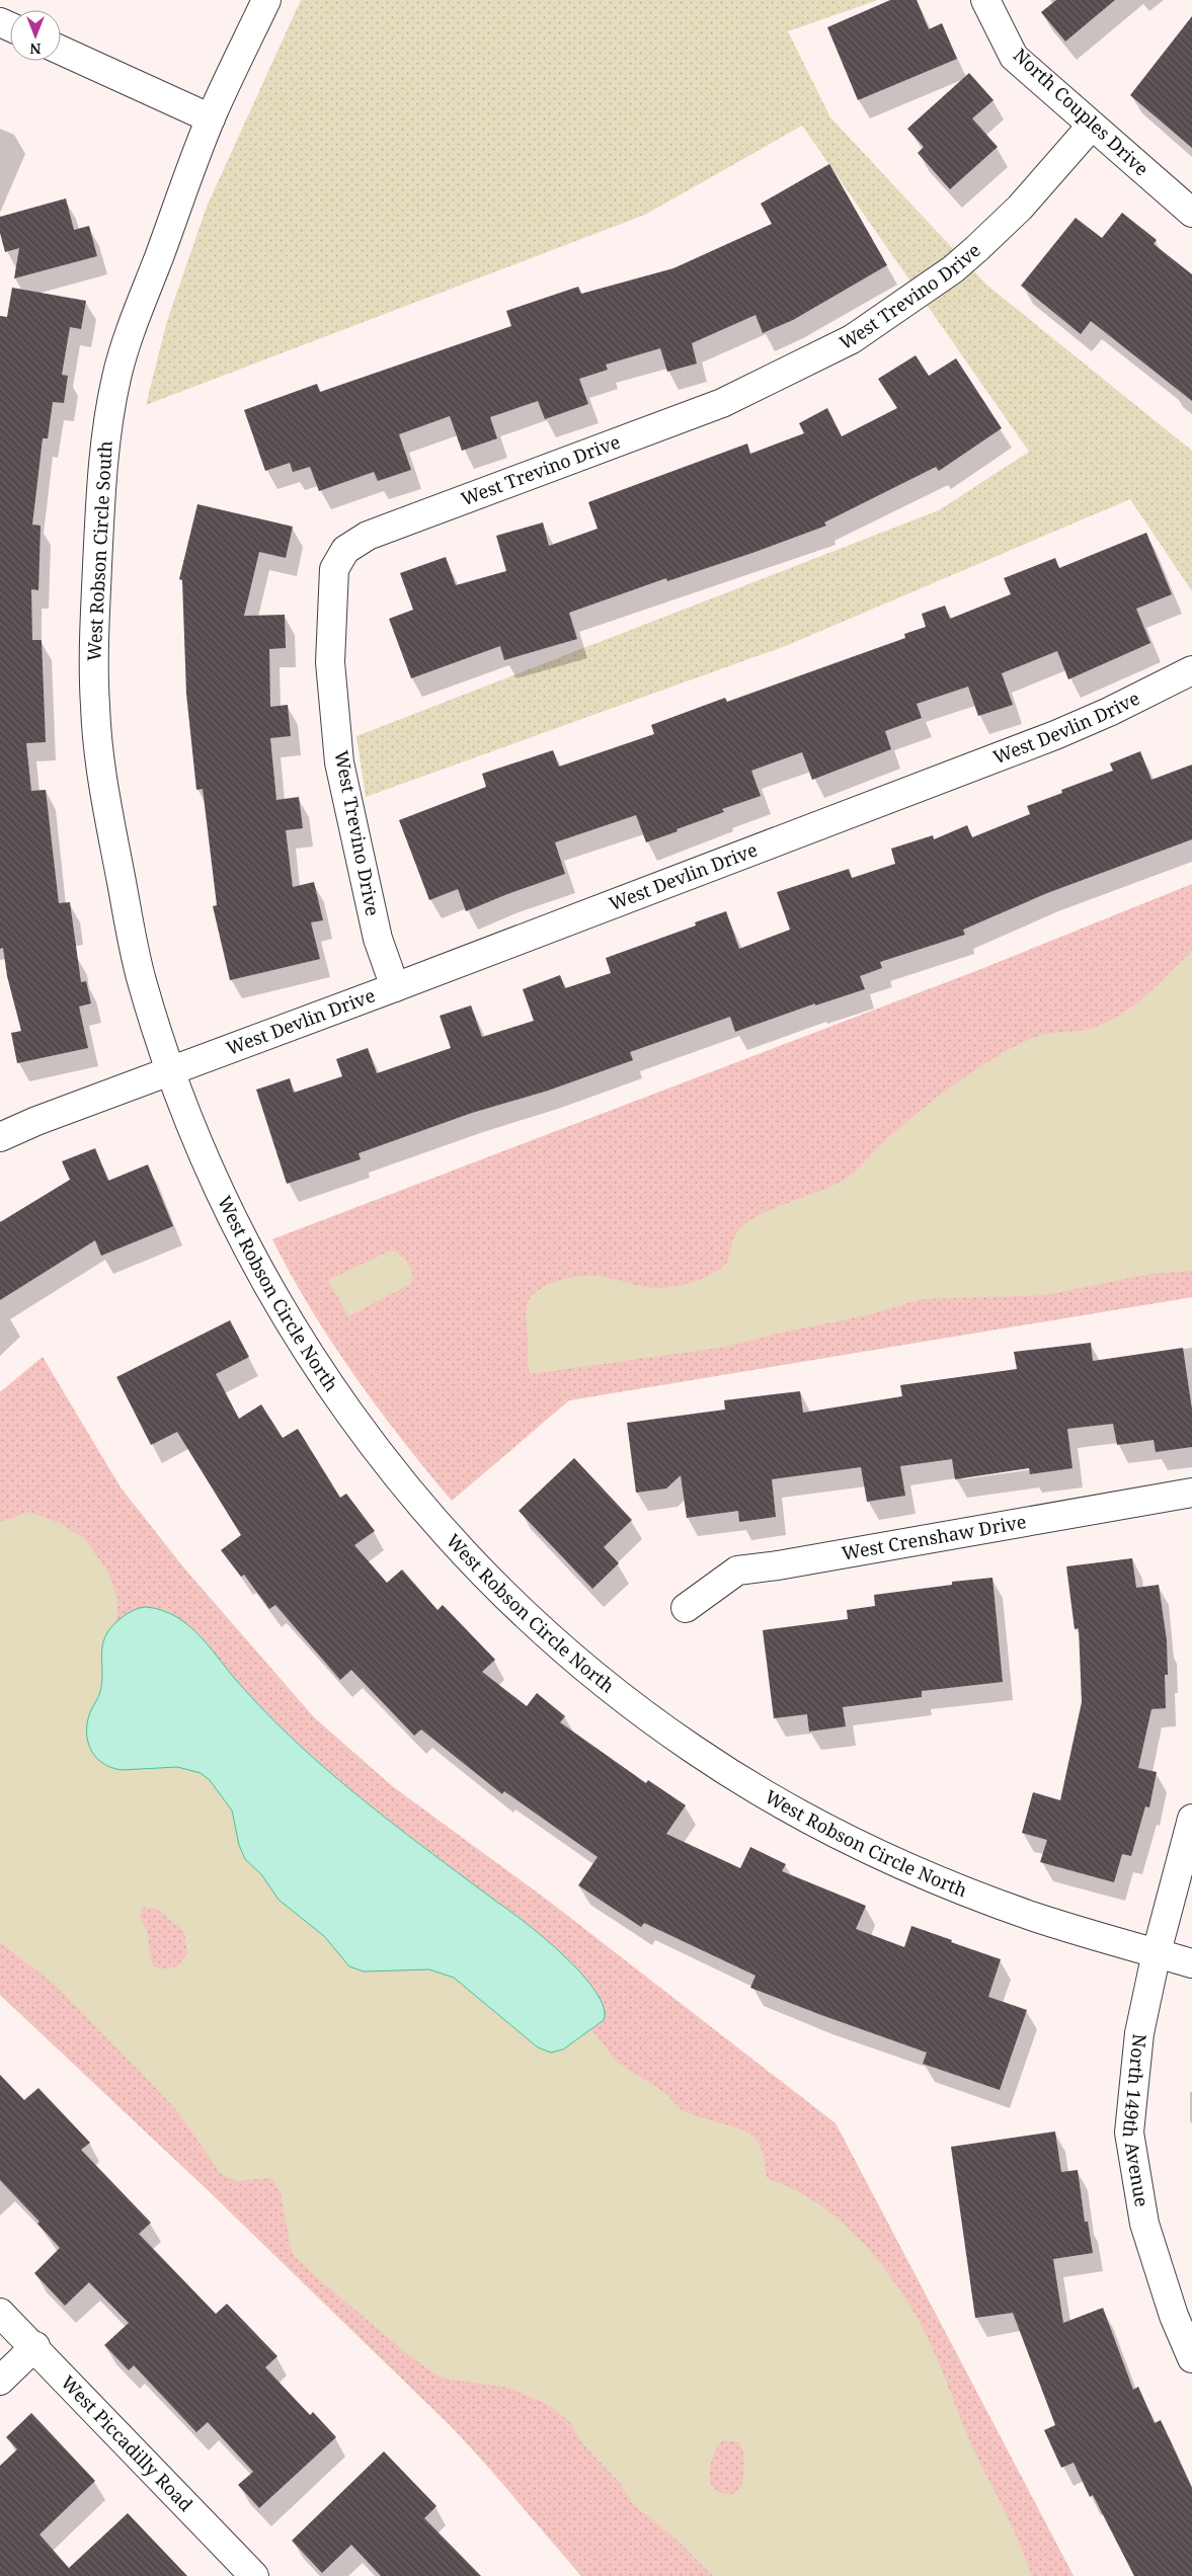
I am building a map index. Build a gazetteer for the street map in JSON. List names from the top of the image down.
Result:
{
  "streets": {
    "street": [
      "North Couples Drive",
      "West Trevino Drive",
      "West Robson Circle South",
      "West Devlin Drive",
      "West Robson Circle North",
      "West Crenshaw Drive",
      "North 149th Avenue",
      "West Piccadilly Road"
    ]
  },
  "crossings": [
    ["North Couples Drive", "West Trevino Drive"],
    ["West Trevino Drive", "West Devlin Drive"],
    ["West Robson Circle South", "West Robson Circle North"],
    ["West Devlin Drive", "West Robson Circle North"],
    ["West Robson Circle North", "North 149th Avenue"]
  ],
  "north": "bottom"
}
